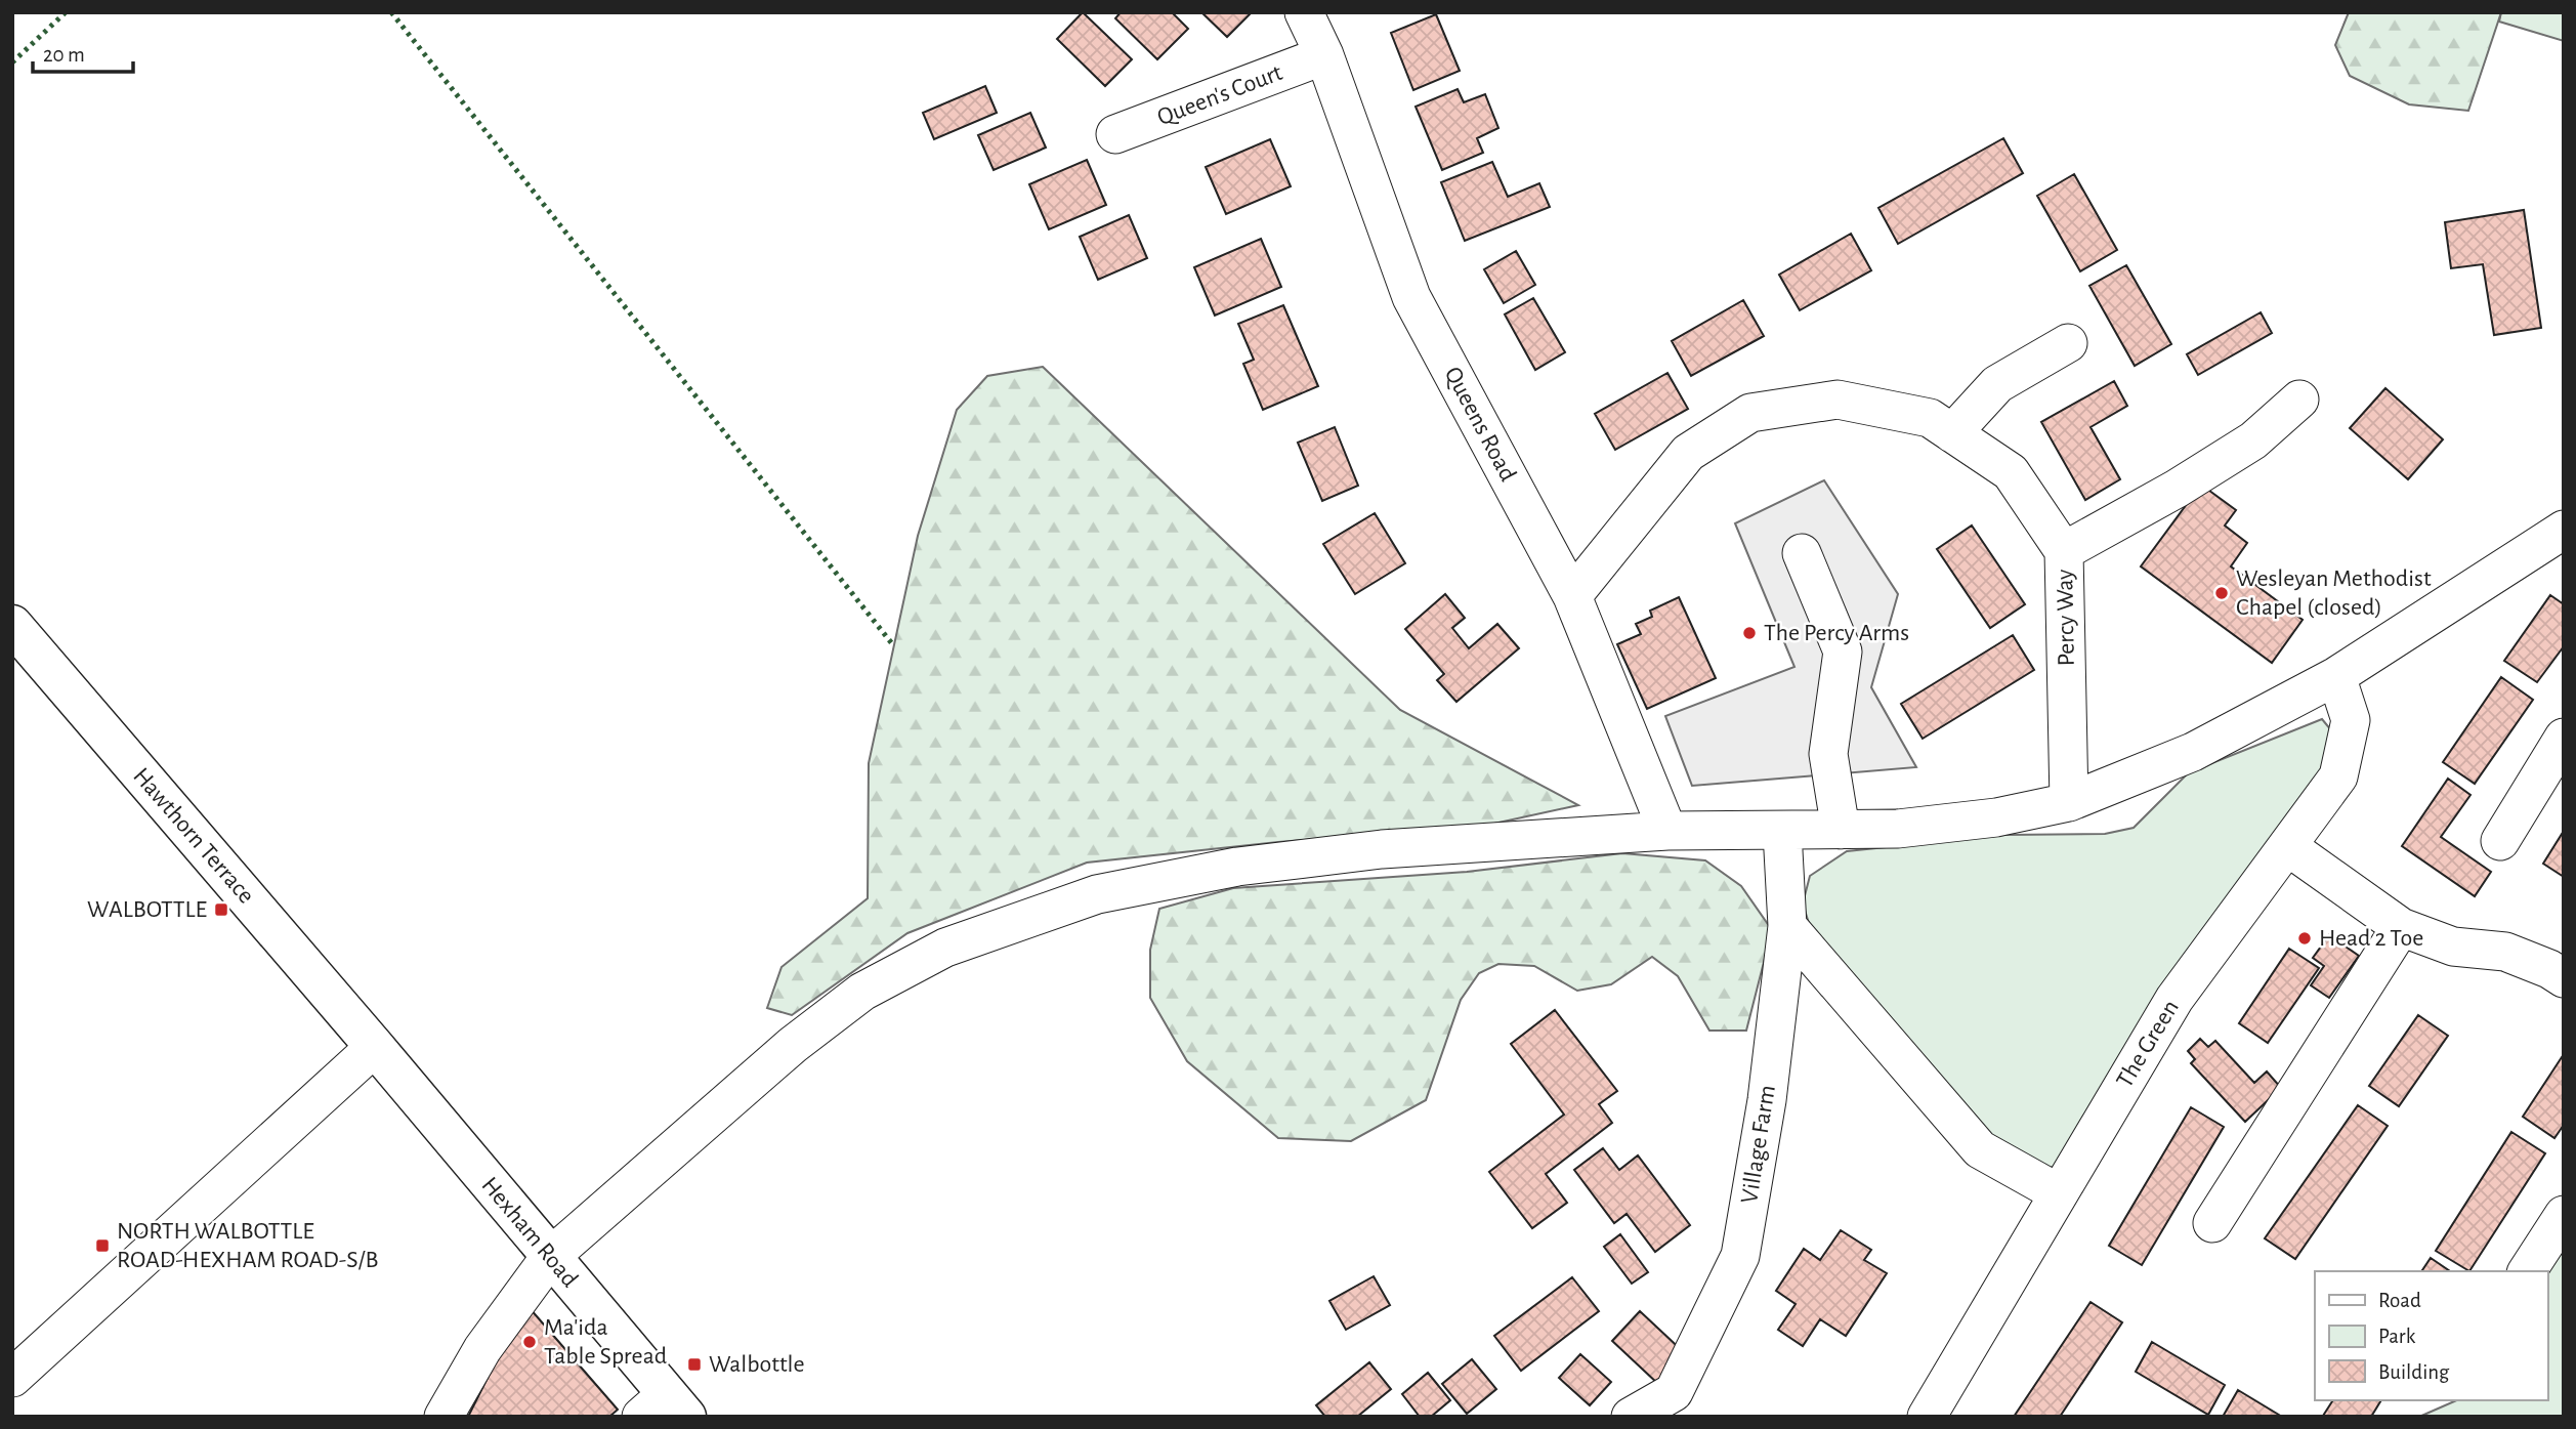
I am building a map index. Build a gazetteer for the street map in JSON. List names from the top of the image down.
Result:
{
  "streets": {
    "main road": ["Hawthorn Terrace", "Hexham Road"],
    "street": [
      "Queen's Court",
      "Queens Road",
      "Percy Way",
      "The Green",
      "Village Farm"
    ]
  },
  "crossings": [
    ["Queen's Court", "Queens Road"],
    ["Queens Road", "Percy Way"],
    ["Hawthorn Terrace", "Hexham Road"]
  ],
  "places": {
    "other": [
      "Wesleyan Methodist Chapel (closed)",
      "The Percy Arms",
      "Head 2 Toe",
      "Ma'ida Table Spread"
    ],
    "transit": ["WALBOTTLE", "NORTH WALBOTTLE ROAD-HEXHAM ROAD-S/B", "Walbottle"]
  },
  "legend": ["Road", "Park", "Building"],
  "scale_bar": "20 m"
}
